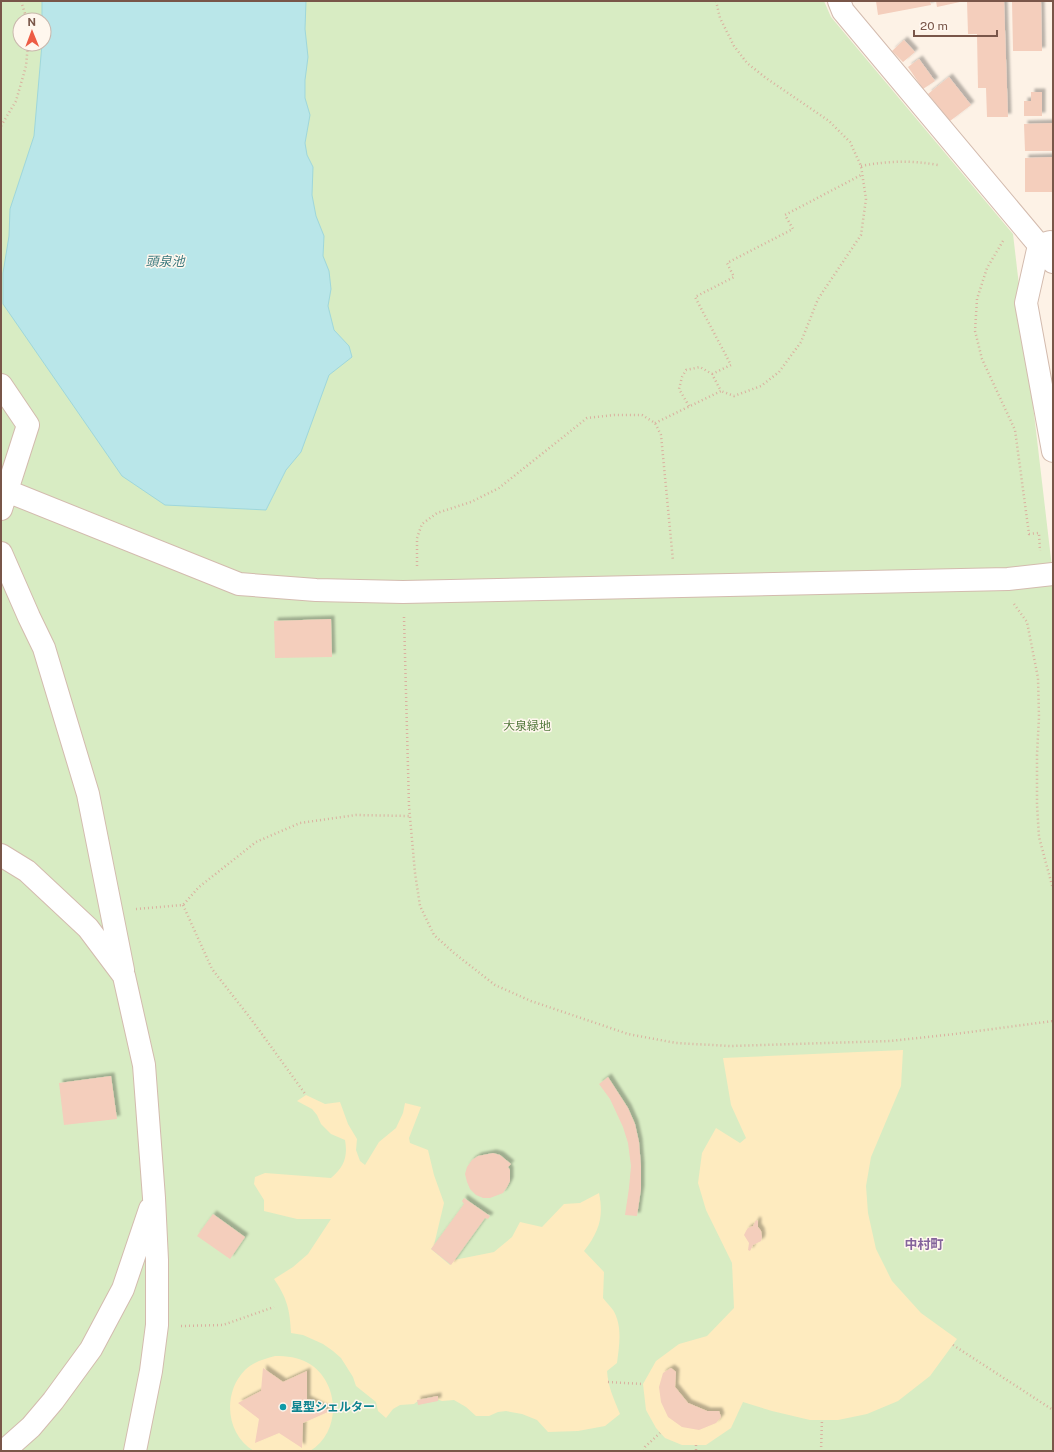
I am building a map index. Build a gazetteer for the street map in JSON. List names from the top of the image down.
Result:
{
  "districts": ["中村町"],
  "water": ["頭泉池"],
  "parks": ["大泉緑地"],
  "places": ["星型シェルター"],
  "scale_bar": "20 m",
  "north": "top"
}
